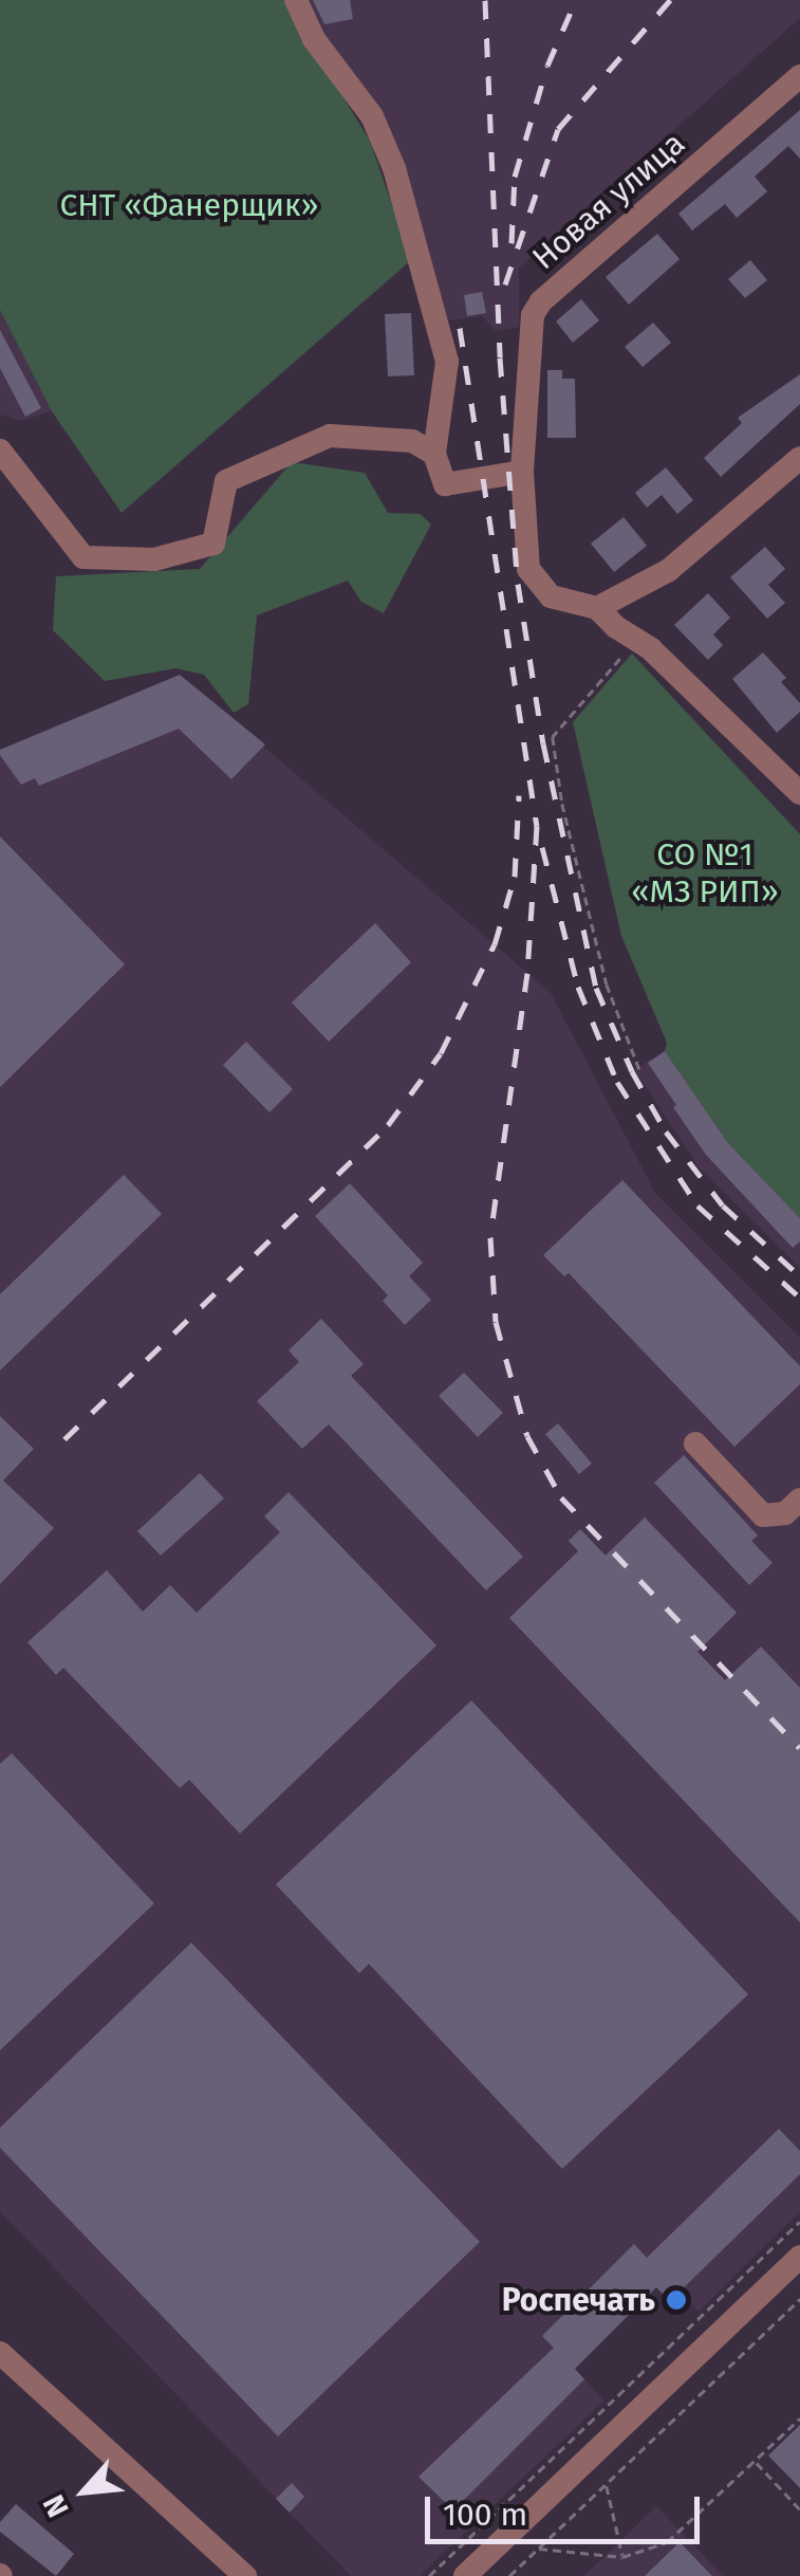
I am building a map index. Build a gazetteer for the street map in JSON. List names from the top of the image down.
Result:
{
  "streets": {
    "street": ["Новая улица"]
  },
  "parks": ["СНТ «Фанерщик»", "СО №1 «МЗ РИП»"],
  "places": ["Роспечать"],
  "scale_bar": "100 m",
  "north": "bottom left"
}
